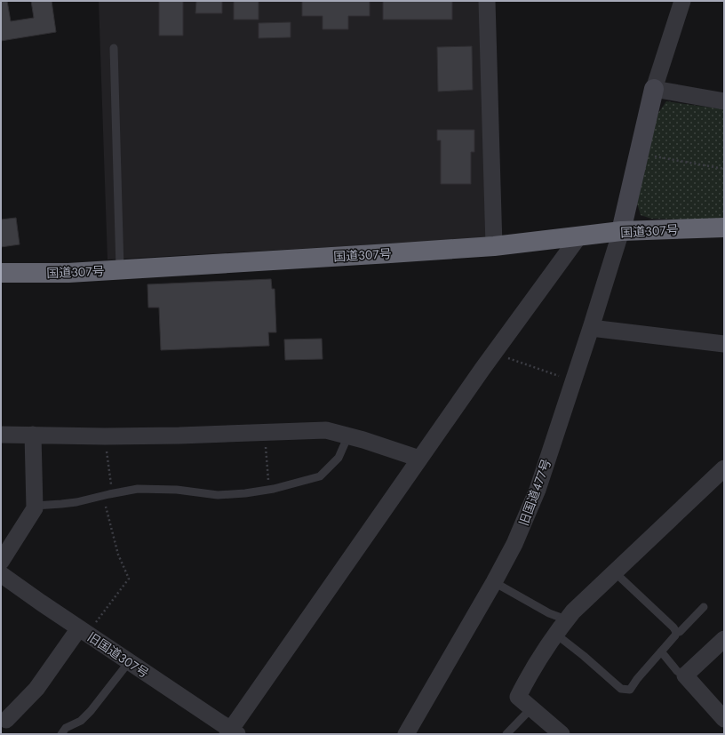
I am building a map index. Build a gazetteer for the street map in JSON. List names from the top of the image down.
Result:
{
  "streets": {
    "highway": ["国道307号"],
    "street": ["旧国道477号", "旧国道307号"]
  },
  "crossings": [
    ["国道307号", "旧国道477号"]
  ]
}
